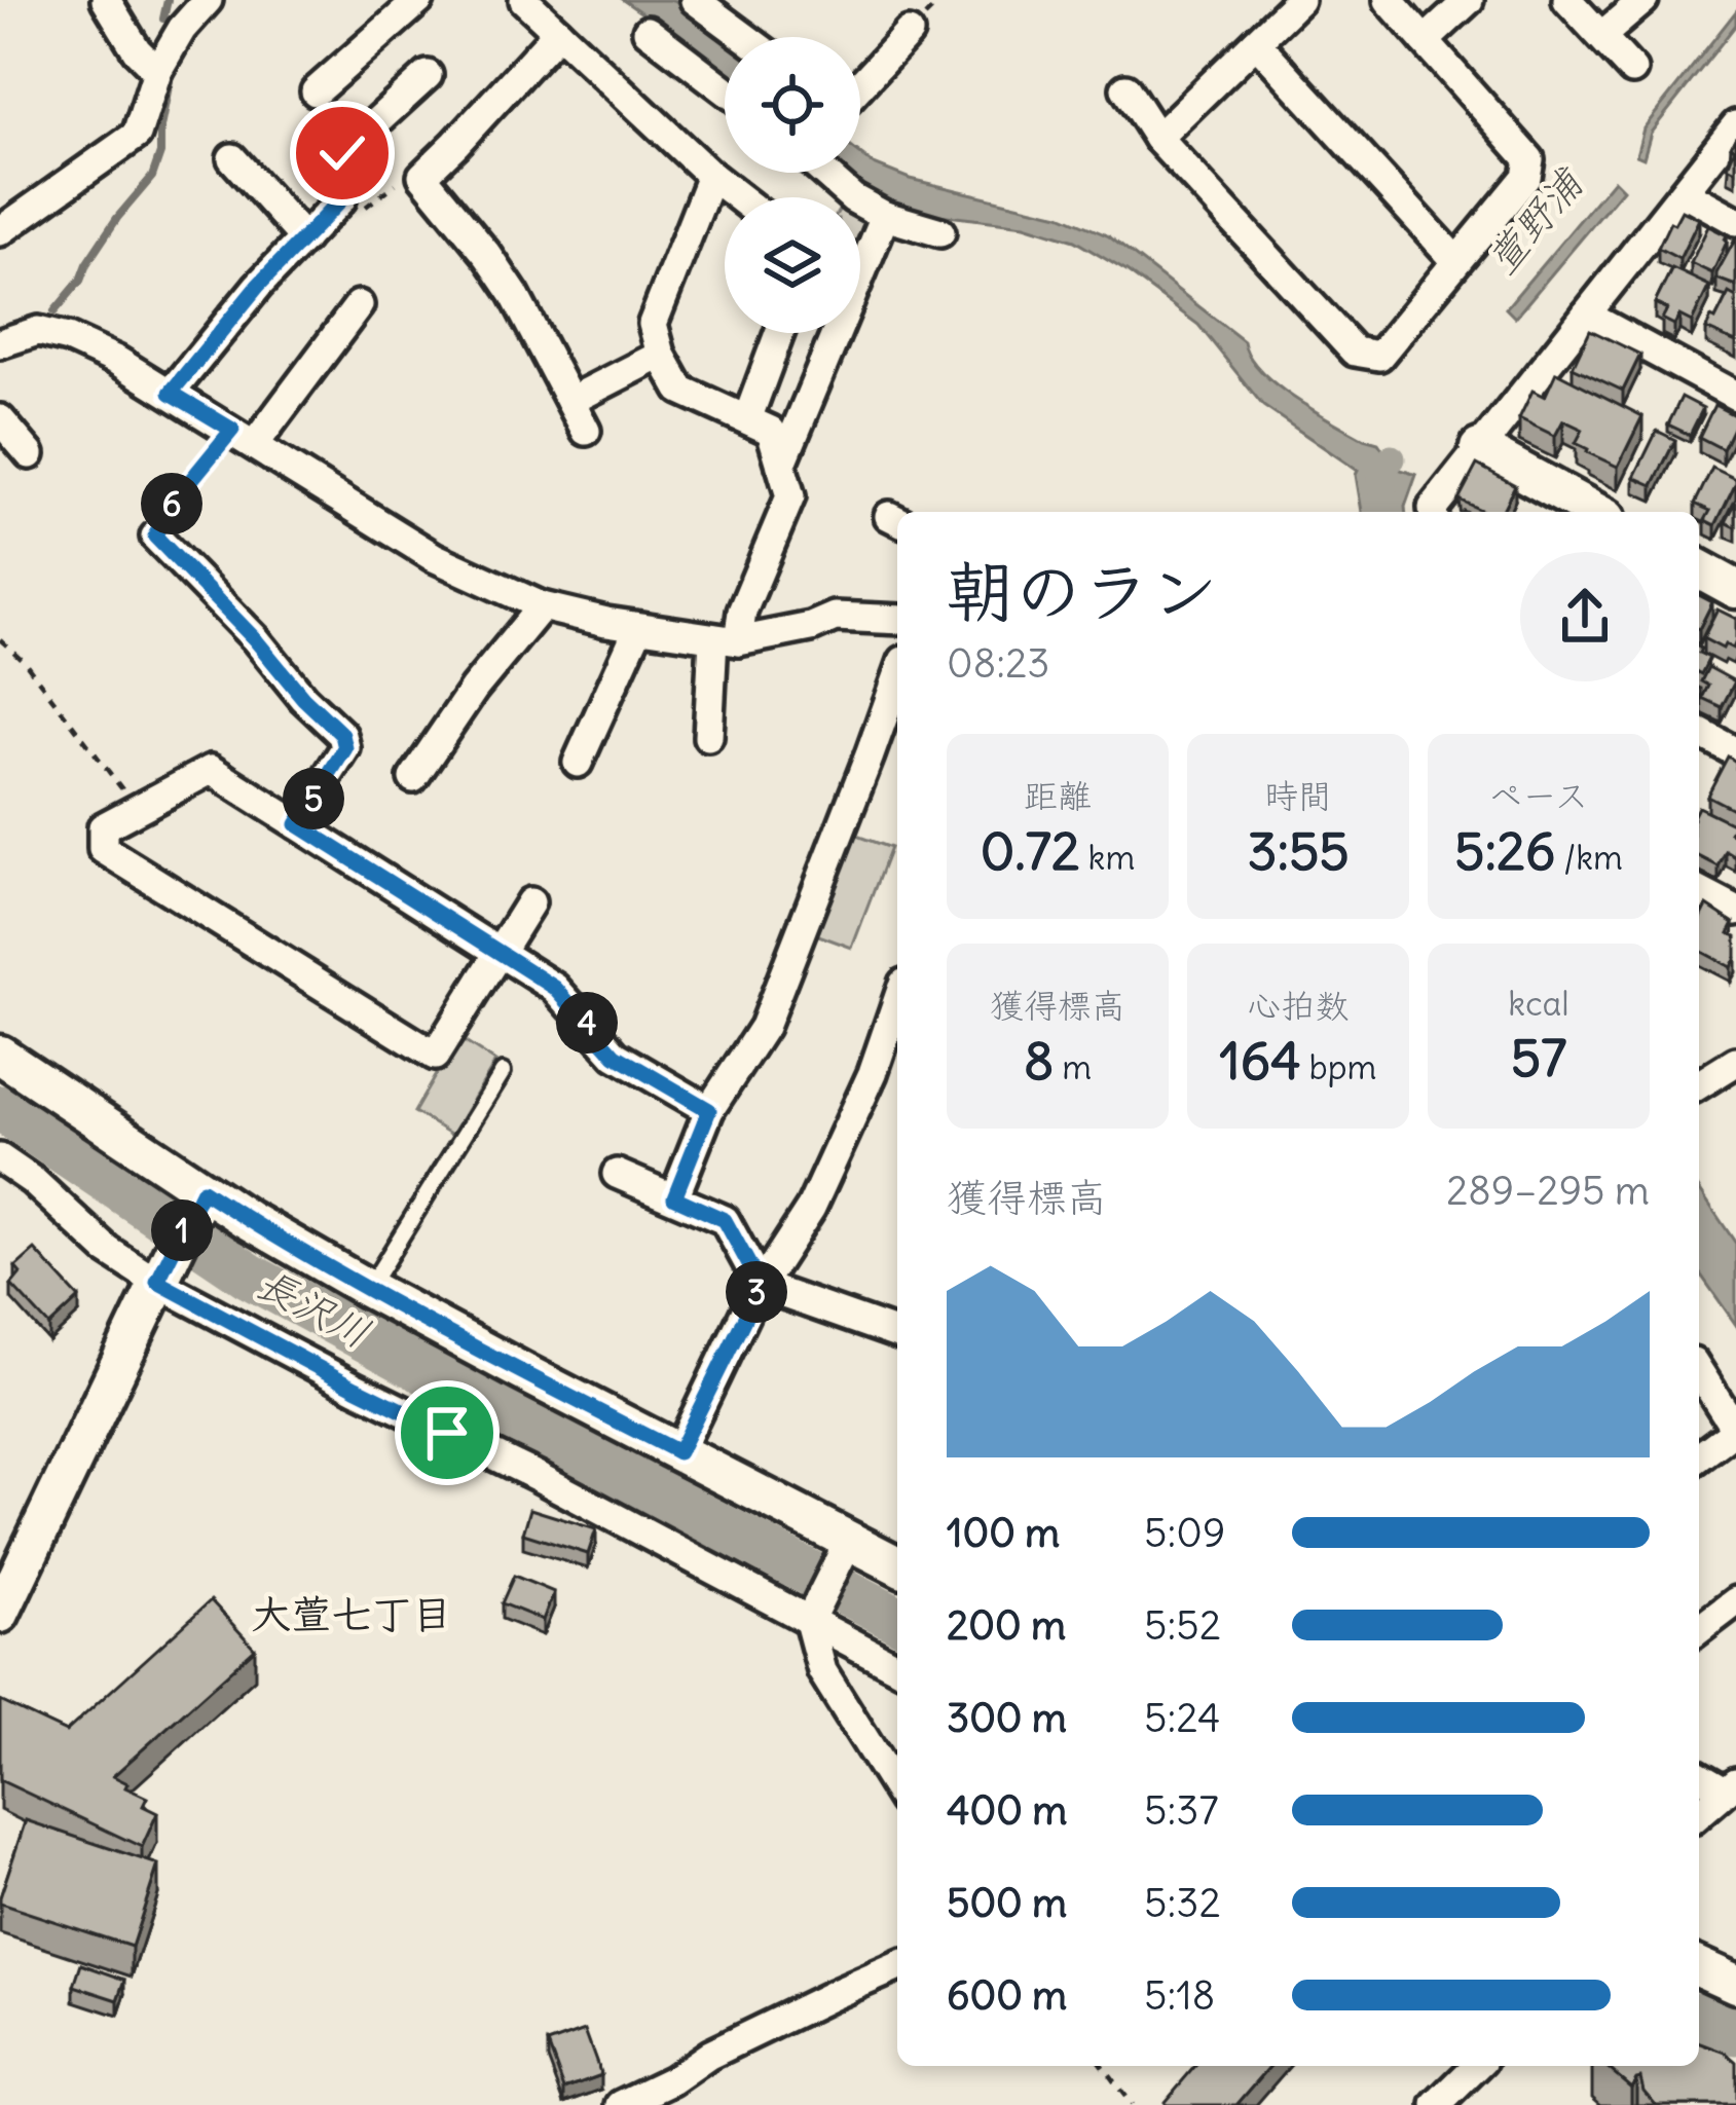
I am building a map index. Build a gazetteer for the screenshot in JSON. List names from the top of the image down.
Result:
{
  "districts": ["大萱七丁目"],
  "water": ["萱野浦", "長沢川"],
  "page": {
    "pins": [
      "6",
      "5",
      "4",
      "1",
      "3"
    ],
    "heading": ["朝のラン", "08:23"],
    "stats": [
      ["距離", "0.72 km"],
      ["時間", "3:55"],
      ["ペース", "5:26 /km"],
      ["獲得標高", "8 m"],
      ["心拍数", "164 bpm"],
      ["kcal", "57"]
    ],
    "chart": ["獲得標高", "289–295 m"],
    "list": [
      {
        "name": "100 m",
        "note": "5:09"
      },
      {
        "name": "200 m",
        "note": "5:52"
      },
      {
        "name": "300 m",
        "note": "5:24"
      },
      {
        "name": "400 m",
        "note": "5:37"
      },
      {
        "name": "500 m",
        "note": "5:32"
      },
      {
        "name": "600 m",
        "note": "5:18"
      }
    ]
  }
}
